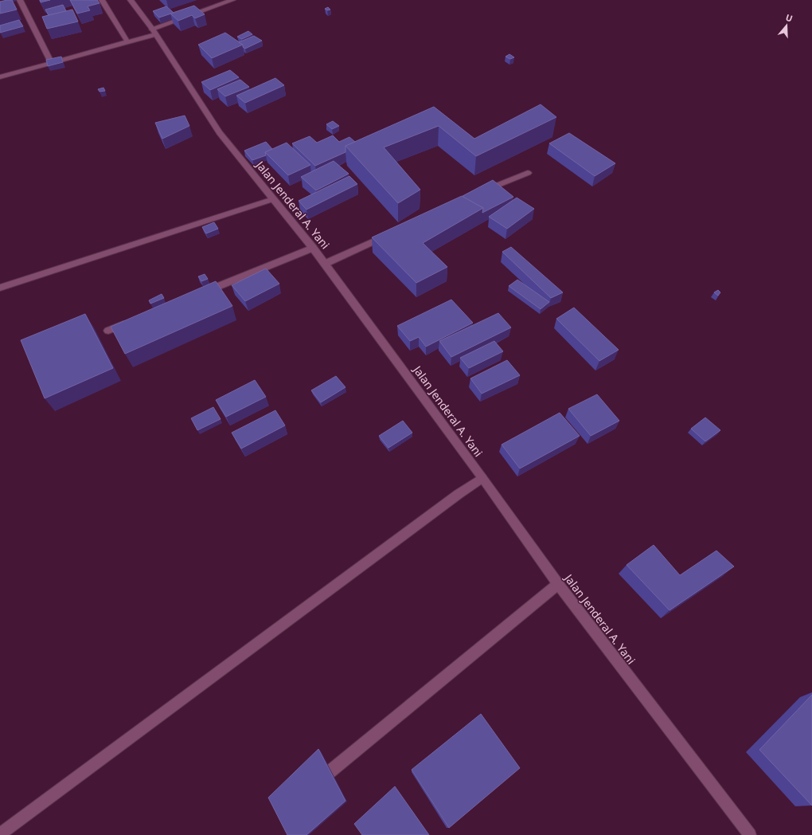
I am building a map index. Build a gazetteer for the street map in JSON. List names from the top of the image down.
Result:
{
  "streets": {
    "main road": ["Jalan Jenderal A. Yani"]
  },
  "north": "top"
}
